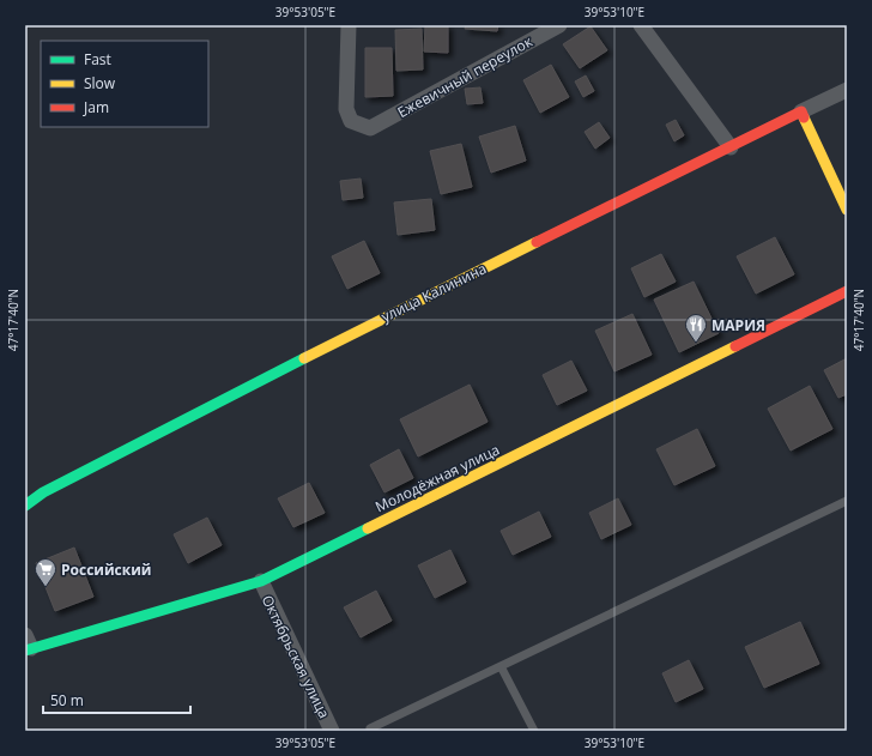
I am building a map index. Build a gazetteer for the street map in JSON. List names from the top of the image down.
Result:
{
  "streets": {
    "street": [
      "Ежевичный переулок",
      "улица Калинина",
      "Молодёжная улица",
      "Октябрьская улица"
    ]
  },
  "crossings": [
    ["Молодёжная улица", "Октябрьская улица"]
  ],
  "places": {
    "restaurant": ["МАРИЯ"],
    "supermarket": ["Российский"]
  },
  "legend": ["Fast", "Slow", "Jam"],
  "scale_bar": "50 m",
  "coordinates": ["39°53'05\"E", "39°53'10\"E", "47°17'40\"N"]
}
